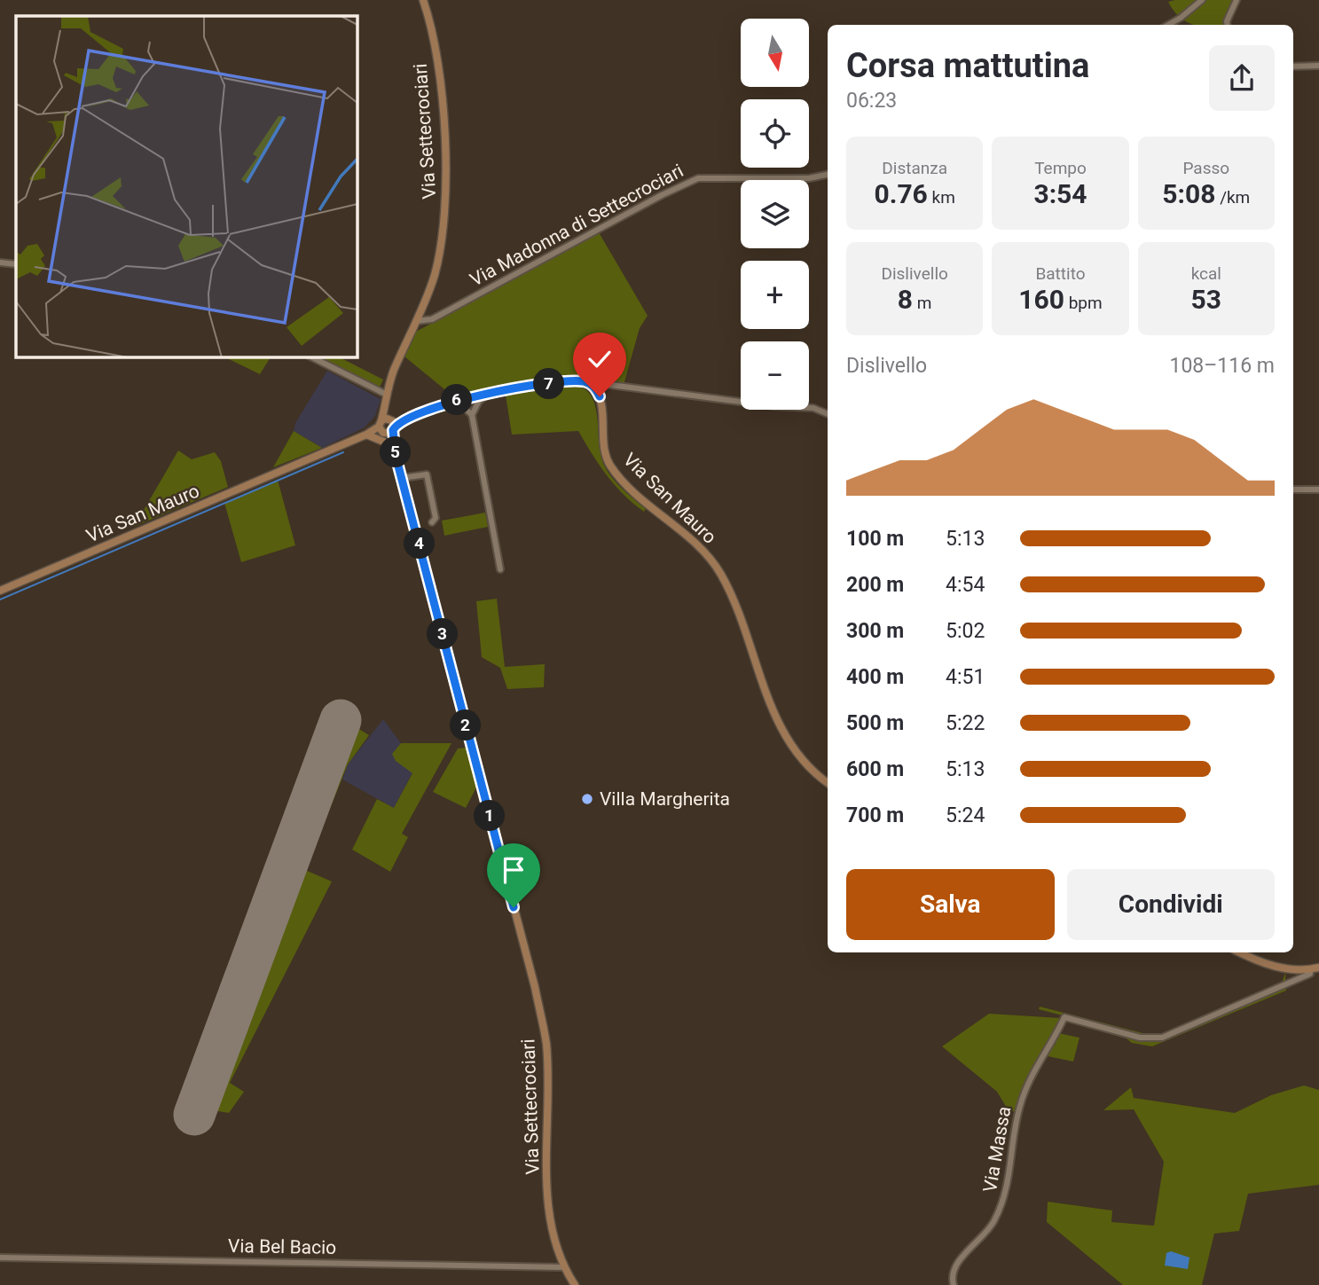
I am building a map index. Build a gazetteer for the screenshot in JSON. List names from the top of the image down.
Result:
{
  "streets": {
    "main road": ["Via Settecrociari", "Via San Mauro"],
    "street": ["Via Madonna di Settecrociari", "Via Massa", "Via Bel Bacio"]
  },
  "crossings": [
    ["Via Settecrociari", "Via Madonna di Settecrociari"],
    ["Via Settecrociari", "Via San Mauro"],
    ["Via Settecrociari", "Via Bel Bacio"]
  ],
  "places": ["Villa Margherita"],
  "north": "bottom",
  "page": {
    "map_buttons": ["+", "−"],
    "heading": ["Corsa mattutina", "06:23"],
    "stats": [
      ["Distanza", "0.76 km"],
      ["Tempo", "3:54"],
      ["Passo", "5:08 /km"],
      ["Dislivello", "8 m"],
      ["Battito", "160 bpm"],
      ["kcal", "53"]
    ],
    "chart": ["Dislivello", "108–116 m"],
    "pins": [
      "7",
      "6",
      "5",
      "4",
      "3",
      "2",
      "1"
    ],
    "list": [
      {
        "name": "100 m",
        "note": "5:13"
      },
      {
        "name": "200 m",
        "note": "4:54"
      },
      {
        "name": "300 m",
        "note": "5:02"
      },
      {
        "name": "400 m",
        "note": "4:51"
      },
      {
        "name": "500 m",
        "note": "5:22"
      },
      {
        "name": "600 m",
        "note": "5:13"
      },
      {
        "name": "700 m",
        "note": "5:24"
      }
    ],
    "buttons": ["Salva", "Condividi"]
  }
}
